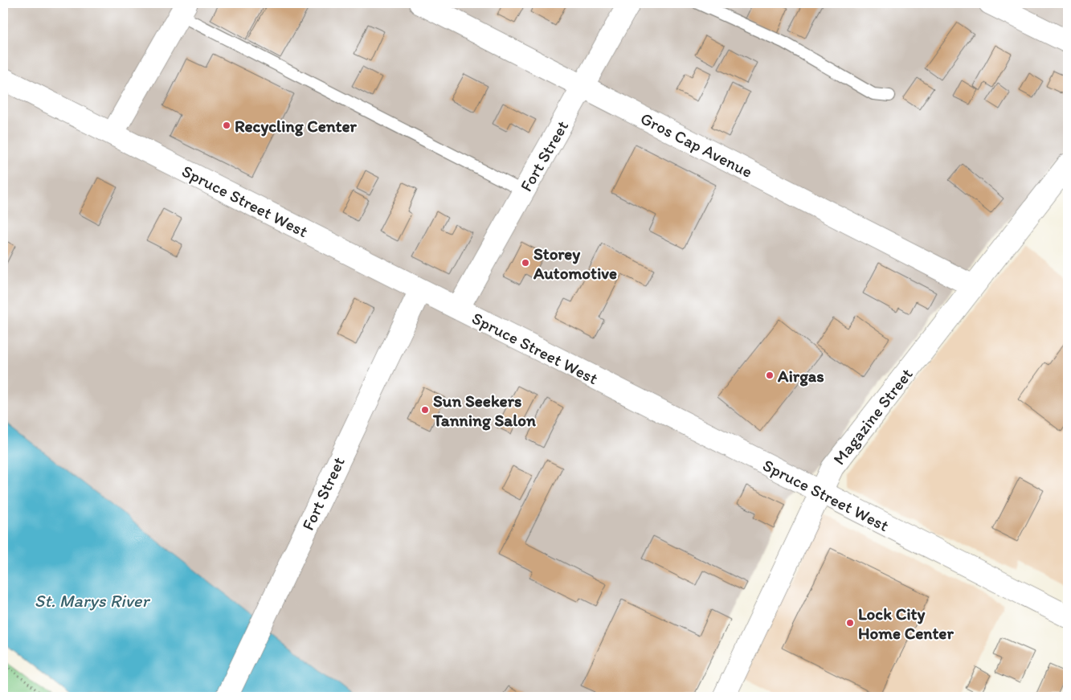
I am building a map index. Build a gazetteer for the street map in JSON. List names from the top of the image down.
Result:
{
  "streets": {
    "street": [
      "Gros Cap Avenue",
      "Fort Street",
      "Spruce Street West",
      "Magazine Street"
    ]
  },
  "crossings": [
    ["Gros Cap Avenue", "Fort Street"],
    ["Gros Cap Avenue", "Magazine Street"],
    ["Fort Street", "Spruce Street West"],
    ["Spruce Street West", "Magazine Street"]
  ],
  "water": ["St. Marys River"],
  "places": [
    "Recycling Center",
    "Storey Automotive",
    "Airgas",
    "Sun Seekers Tanning Salon",
    "Lock City Home Center"
  ]
}
